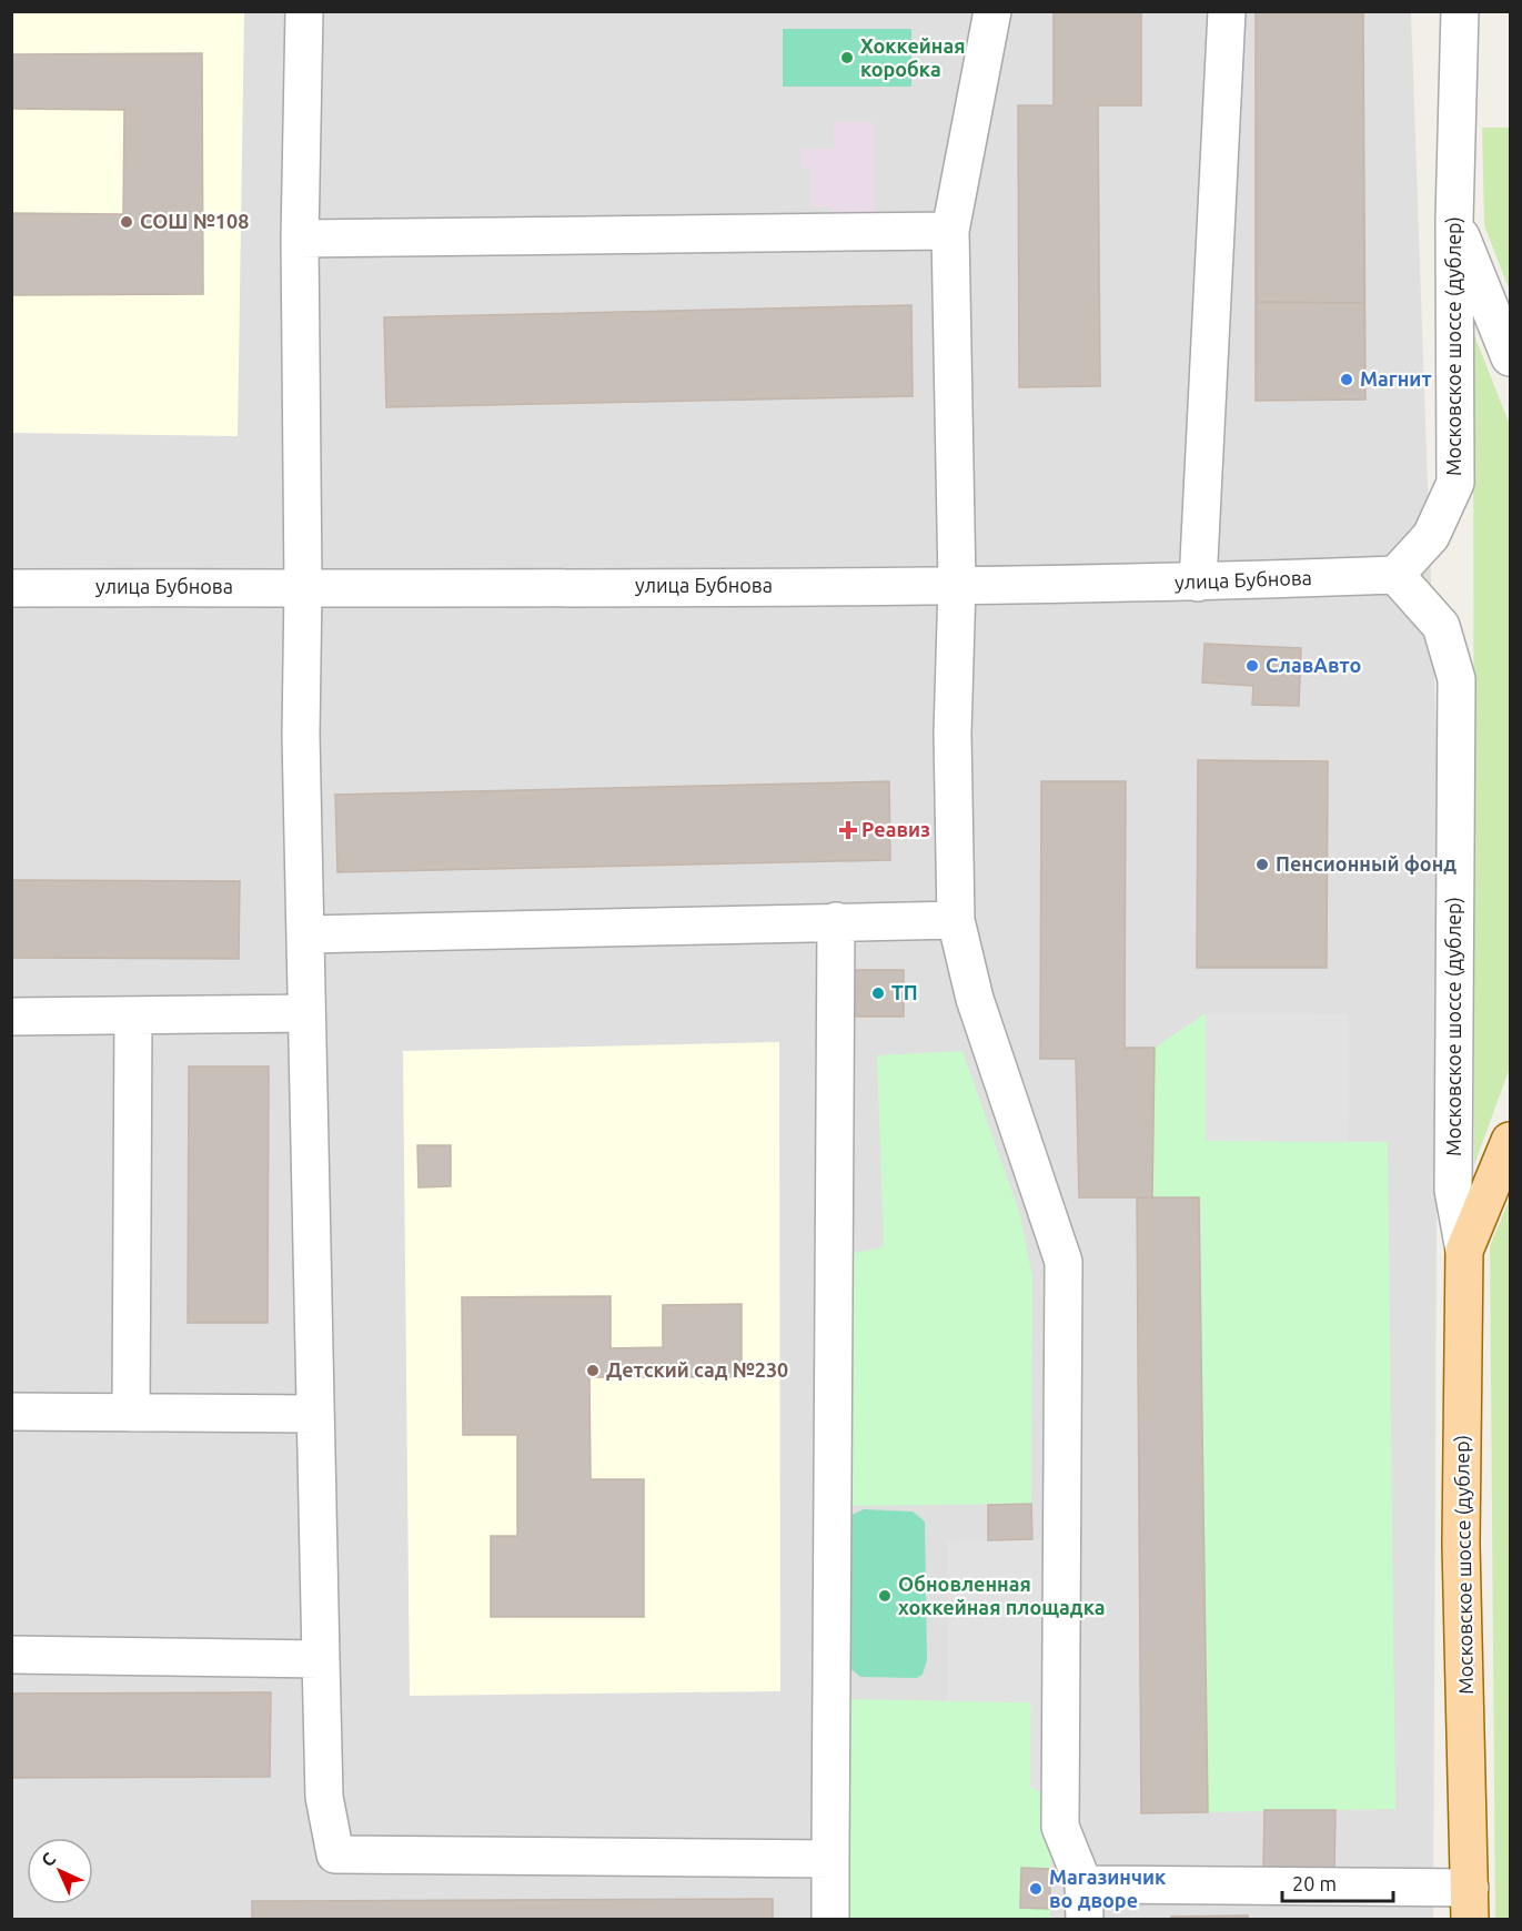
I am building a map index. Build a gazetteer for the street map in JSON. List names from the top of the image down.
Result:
{
  "streets": {
    "main road": ["Московское шоссе (дублер)"],
    "street": ["улица Бубнова"]
  },
  "crossings": [
    ["Московское шоссе (дублер)", "улица Бубнова"]
  ],
  "places": {
    "other": [
      "Хоккейная коробка",
      "СОШ №108",
      "Магнит",
      "СлавАвто",
      "Пенсионный фонд",
      "ТП",
      "Детский сад №230",
      "Обновленная хоккейная площадка",
      "Магазинчик во дворе"
    ],
    "health": ["Реавиз"]
  },
  "scale_bar": "20 m",
  "north": "top left"
}
